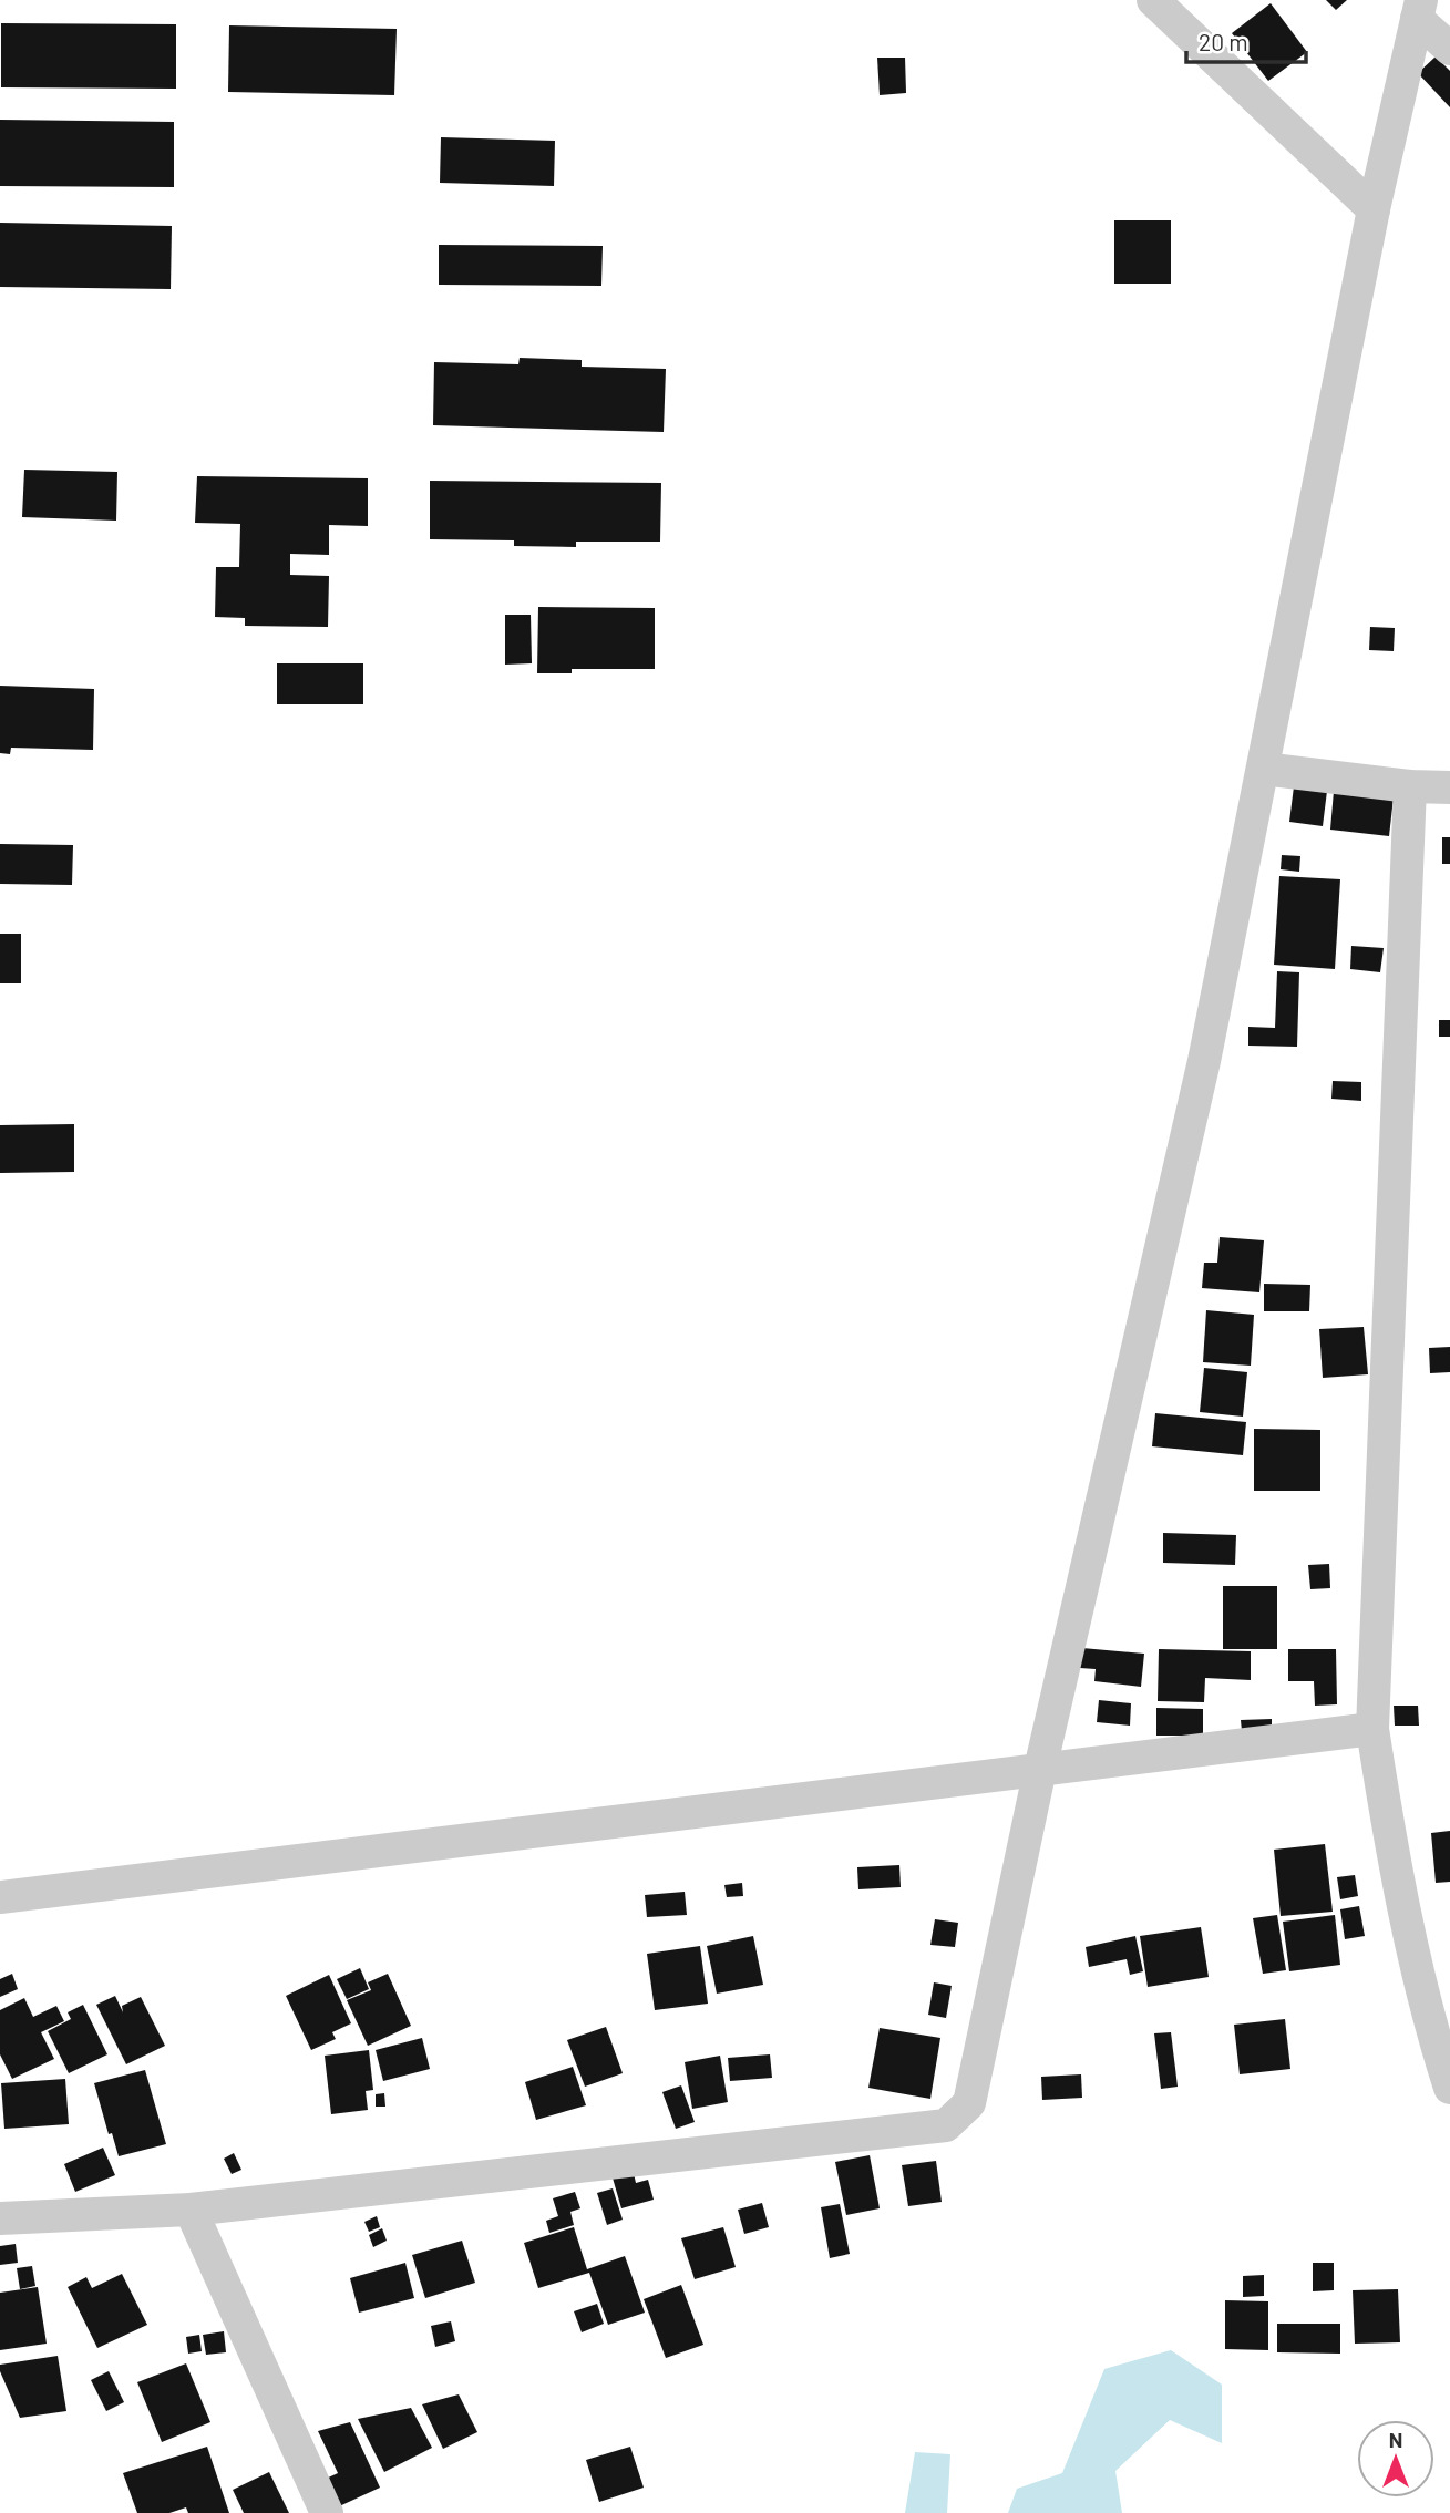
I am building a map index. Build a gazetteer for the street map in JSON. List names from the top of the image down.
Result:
{
  "scale_bar": "20 m",
  "north": "top"
}
